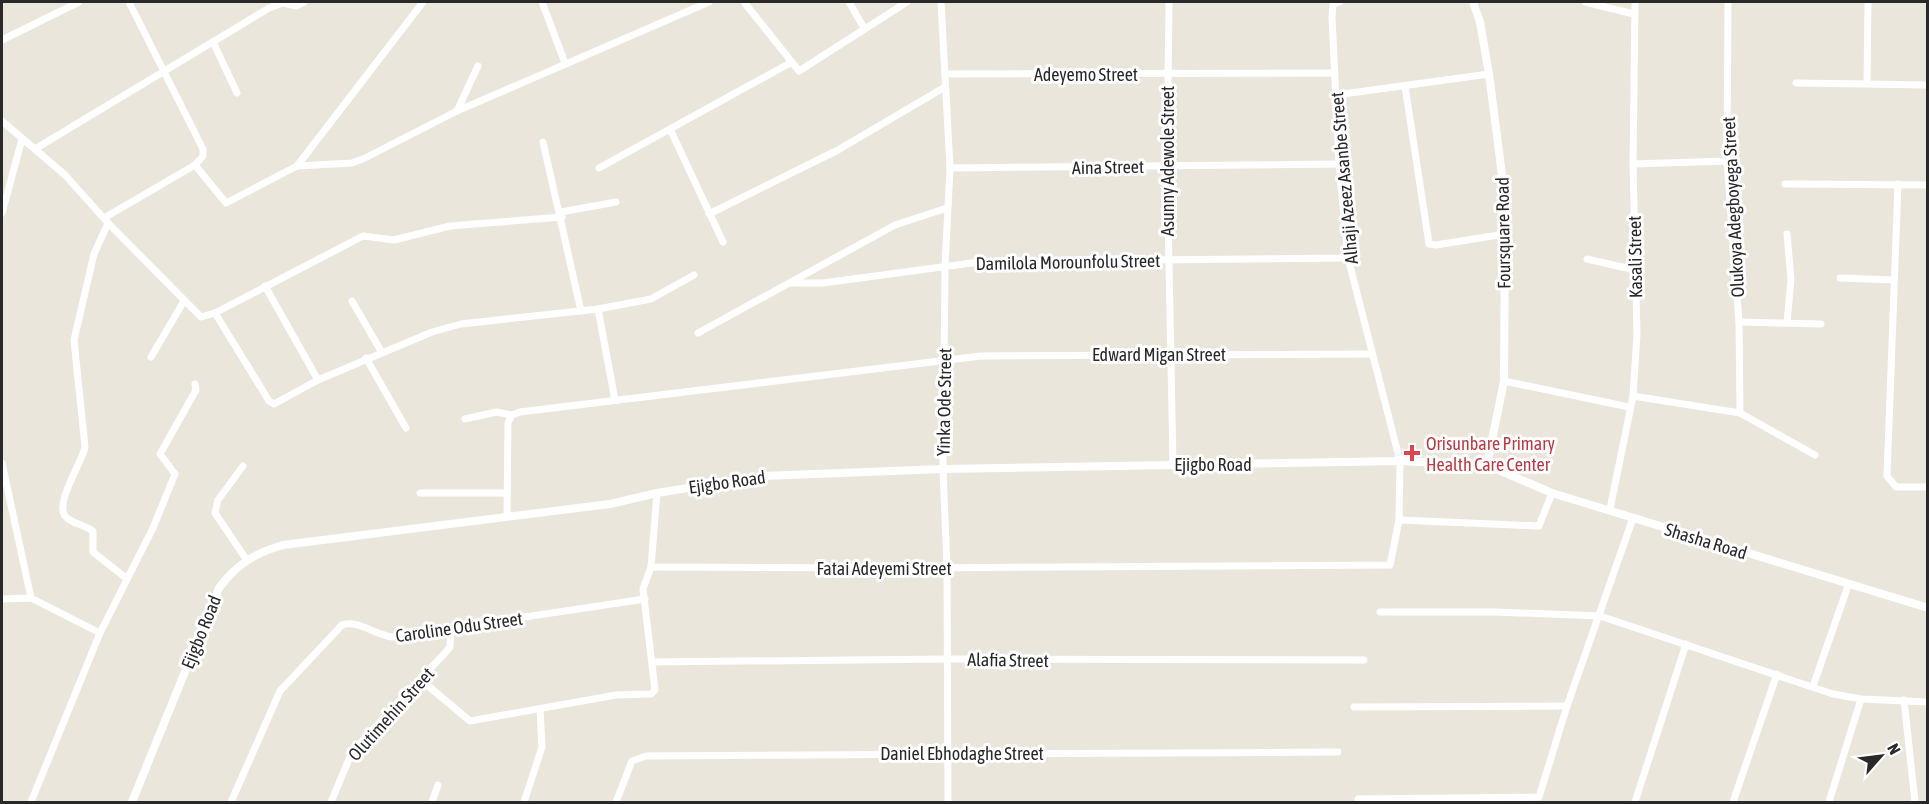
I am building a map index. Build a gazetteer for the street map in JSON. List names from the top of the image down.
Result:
{
  "streets": {
    "street": [
      "Adeyemo Street",
      "Asunny Adewole Street",
      "Aina Street",
      "Alhaji Azeez Asanbe Street",
      "Olukoya Adegboyega Street",
      "Foursquare Road",
      "Kasali Street",
      "Damilola Morounfolu Street",
      "Edward Migan Street",
      "Yinka Ode Street",
      "Ejigbo Road",
      "Shasha Road",
      "Fatai Adeyemi Street",
      "Caroline Odu Street",
      "Alafia Street",
      "Olutimehin Street",
      "Daniel Ebhodaghe Street"
    ]
  },
  "crossings": [
    ["Adeyemo Street", "Asunny Adewole Street"],
    ["Adeyemo Street", "Alhaji Azeez Asanbe Street"],
    ["Adeyemo Street", "Yinka Ode Street"],
    ["Asunny Adewole Street", "Aina Street"],
    ["Asunny Adewole Street", "Damilola Morounfolu Street"],
    ["Asunny Adewole Street", "Edward Migan Street"],
    ["Asunny Adewole Street", "Ejigbo Road"],
    ["Aina Street", "Alhaji Azeez Asanbe Street"],
    ["Aina Street", "Yinka Ode Street"],
    ["Alhaji Azeez Asanbe Street", "Damilola Morounfolu Street"],
    ["Alhaji Azeez Asanbe Street", "Edward Migan Street"],
    ["Alhaji Azeez Asanbe Street", "Ejigbo Road"],
    ["Alhaji Azeez Asanbe Street", "Fatai Adeyemi Street"],
    ["Foursquare Road", "Ejigbo Road"],
    ["Foursquare Road", "Shasha Road"],
    ["Kasali Street", "Shasha Road"],
    ["Damilola Morounfolu Street", "Yinka Ode Street"],
    ["Edward Migan Street", "Yinka Ode Street"],
    ["Yinka Ode Street", "Ejigbo Road"],
    ["Yinka Ode Street", "Fatai Adeyemi Street"],
    ["Yinka Ode Street", "Alafia Street"],
    ["Yinka Ode Street", "Daniel Ebhodaghe Street"],
    ["Ejigbo Road", "Shasha Road"],
    ["Ejigbo Road", "Fatai Adeyemi Street"],
    ["Caroline Odu Street", "Olutimehin Street"]
  ],
  "places": {
    "health": ["Orisunbare Primary Health Care Center"]
  },
  "north": "top right"
}
